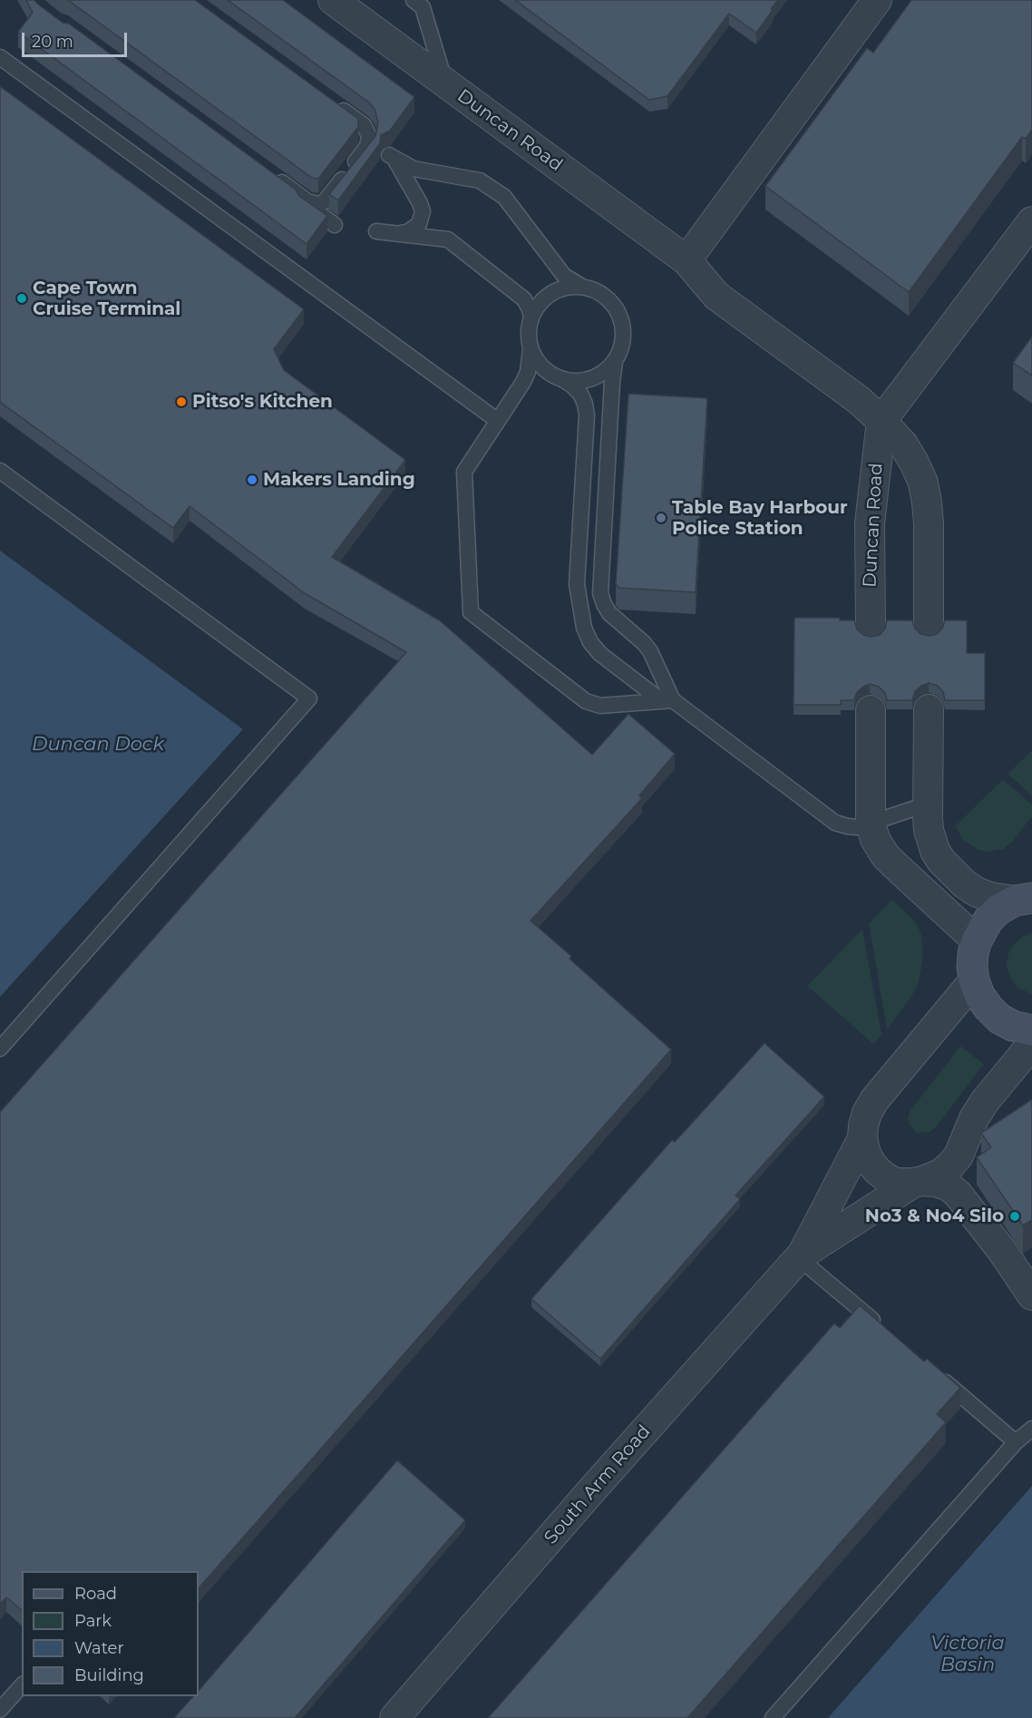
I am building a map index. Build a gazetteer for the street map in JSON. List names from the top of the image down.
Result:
{
  "streets": {
    "street": ["Duncan Road", "South Arm Road"]
  },
  "water": ["Duncan Dock", "Victoria Basin"],
  "places": [
    "Cape Town Cruise Terminal",
    "Pitso's Kitchen",
    "Makers Landing",
    "Table Bay Harbour Police Station",
    "No3 & No4 Silo"
  ],
  "legend": [
    "Road",
    "Park",
    "Water",
    "Building"
  ],
  "scale_bar": "20 m"
}
